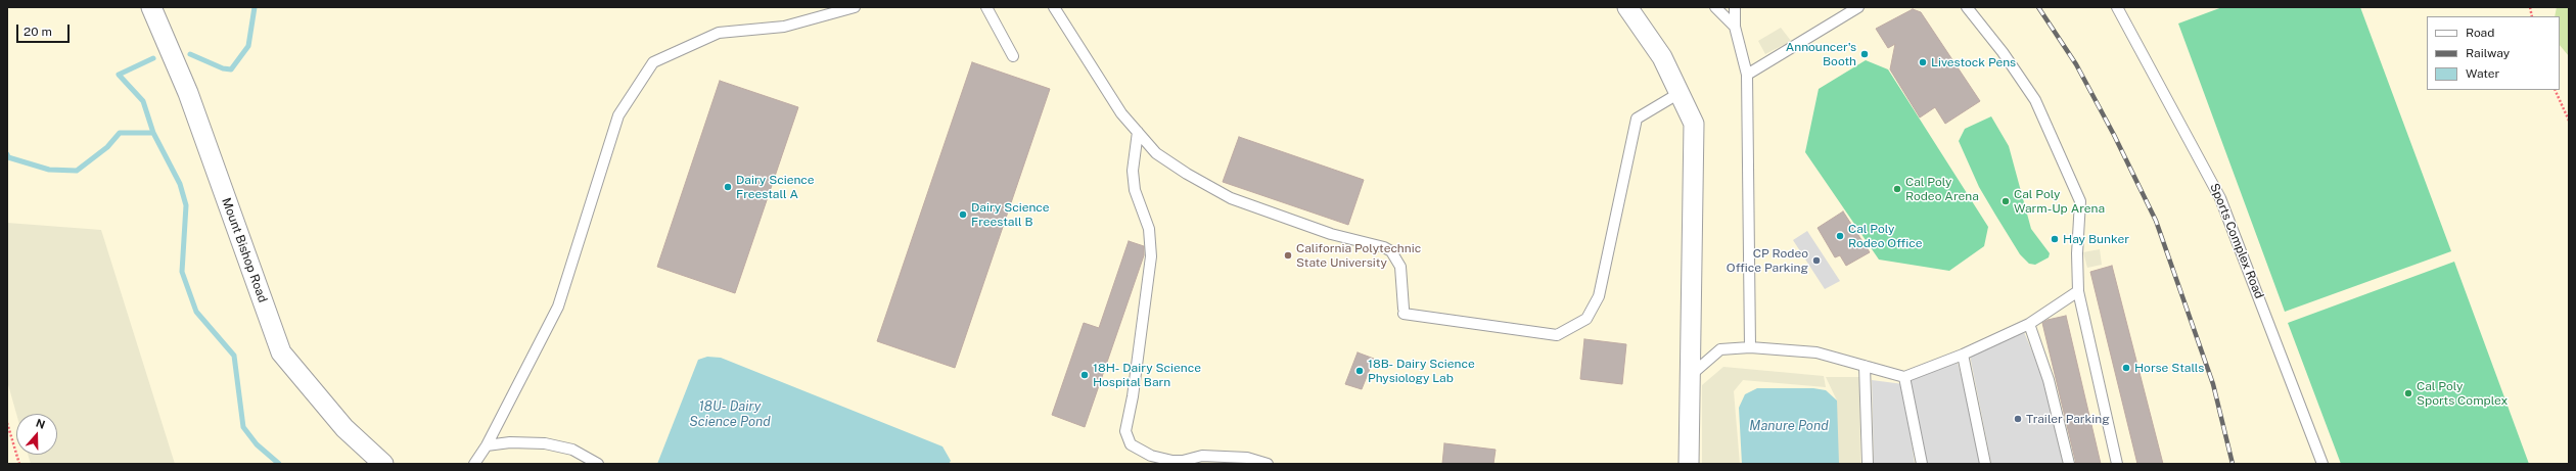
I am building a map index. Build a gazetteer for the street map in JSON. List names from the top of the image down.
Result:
{
  "streets": {
    "street": ["Mount Bishop Road"],
    "lane": ["Sports Complex Road"]
  },
  "water": ["18U- Dairy Science Pond", "Manure Pond"],
  "places": [
    "Announcer's Booth",
    "Livestock Pens",
    "Dairy Science Freestall A",
    "Cal Poly Rodeo Arena",
    "Cal Poly Warm-Up Arena",
    "Dairy Science Freestall B",
    "Cal Poly Rodeo Office",
    "Hay Bunker",
    "California Polytechnic State University",
    "CP Rodeo Office Parking",
    "Horse Stalls",
    "18B- Dairy Science Physiology Lab",
    "18H- Dairy Science Hospital Barn",
    "Cal Poly Sports Complex",
    "Trailer Parking"
  ],
  "legend": ["Road", "Railway", "Water"],
  "scale_bar": "20 m",
  "north": "top"
}
